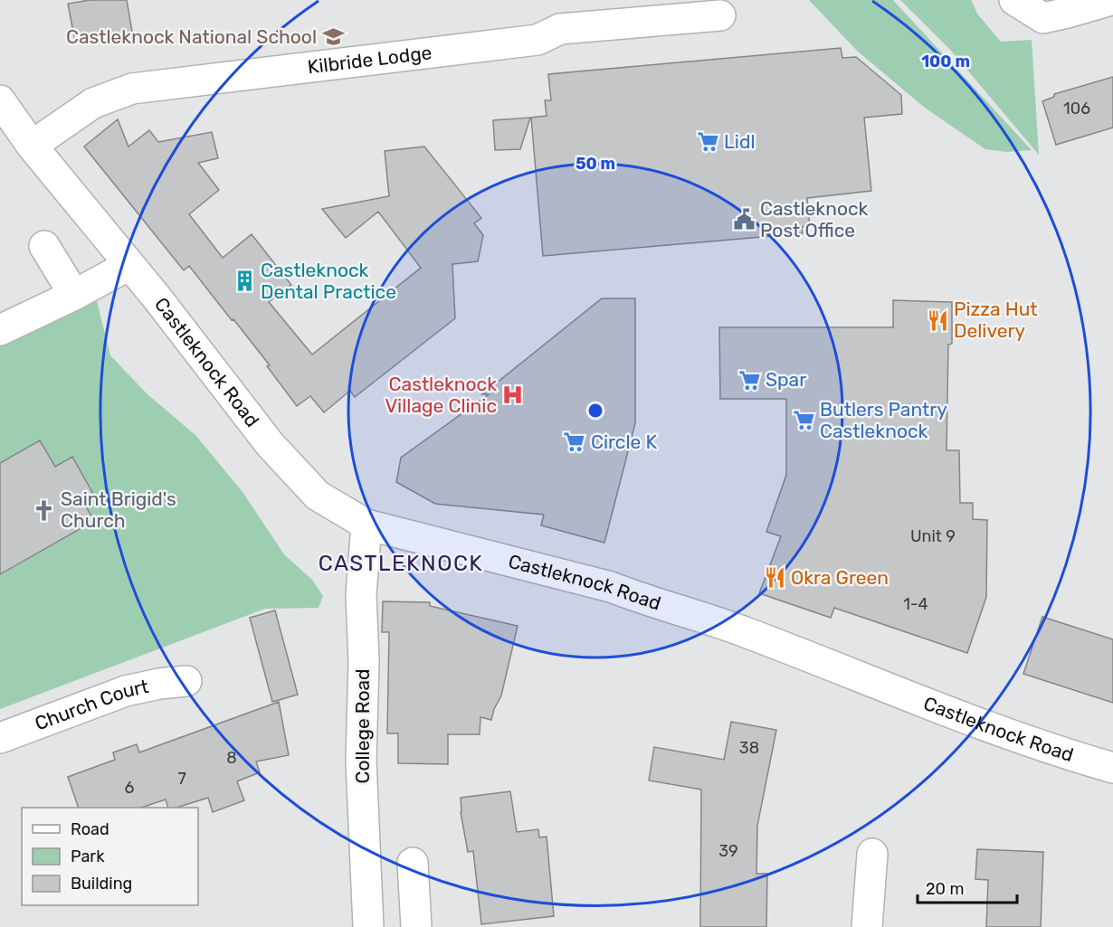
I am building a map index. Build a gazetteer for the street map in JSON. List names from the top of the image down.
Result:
{
  "streets": {
    "street": [
      "Kilbride Lodge",
      "Castleknock Road",
      "Church Court",
      "College Road"
    ]
  },
  "crossings": [
    ["Kilbride Lodge", "Castleknock Road"],
    ["Castleknock Road", "College Road"]
  ],
  "districts": ["CASTLEKNOCK"],
  "places": {
    "school or university": ["Castleknock National School"],
    "supermarket": [
      "Lidl",
      "Spar",
      "Butlers Pantry Castleknock",
      "Circle K"
    ],
    "public building": ["Castleknock Post Office"],
    "building": ["Castleknock Dental Practice"],
    "restaurant": ["Pizza Hut Delivery", "Okra Green"],
    "hospital": ["Castleknock Village Clinic"],
    "church": ["Saint Brigid's Church"]
  },
  "house_numbers": [
    "106",
    "Unit 9",
    "1-4",
    "38",
    "8",
    "7",
    "6",
    "39"
  ],
  "legend": ["Road", "Park", "Building"],
  "scale_bar": "20 m",
  "rings": ["100 m", "50 m"]
}
